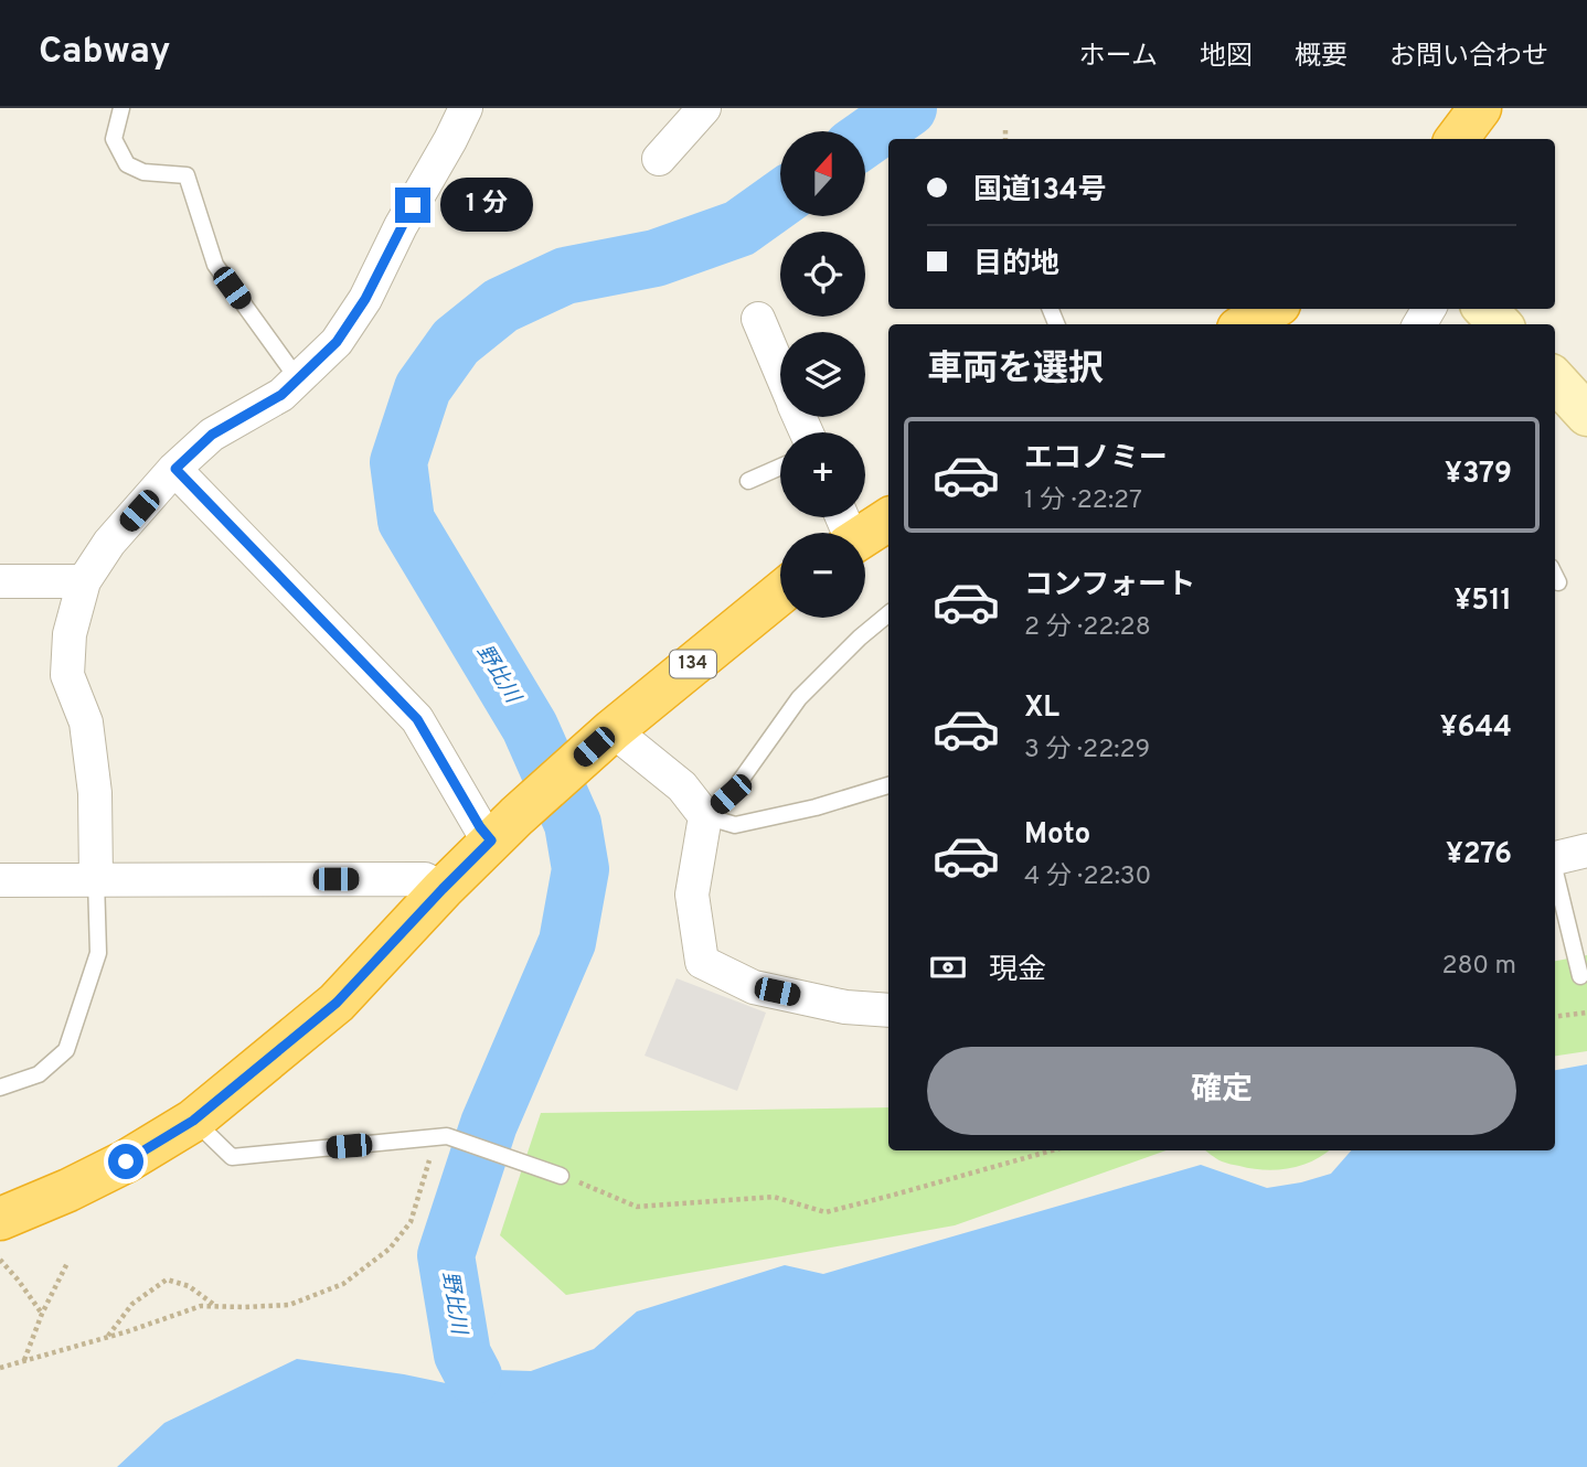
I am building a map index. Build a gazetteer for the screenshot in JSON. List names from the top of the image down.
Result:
{
  "streets": {
    "highway": ["134"]
  },
  "water": ["野比川"],
  "north": "top",
  "page": {
    "header": "Cabway",
    "nav": [
      "ホーム",
      "地図",
      "概要",
      "お問い合わせ"
    ],
    "map_buttons": ["+", "−"],
    "banner": ["国道134号", "目的地"],
    "bubble": "1 分",
    "heading": "車両を選択",
    "list": [
      {
        "name": "エコノミー",
        "note": "1 分 · 22:27",
        "value": "¥379"
      },
      {
        "name": "コンフォート",
        "note": "2 分 · 22:28",
        "value": "¥511"
      },
      {
        "name": "XL",
        "note": "3 分 · 22:29",
        "value": "¥644"
      },
      {
        "name": "Moto",
        "note": "4 分 · 22:30",
        "value": "¥276"
      }
    ],
    "pay": ["現金", "280 m"],
    "buttons": "確定"
  }
}
